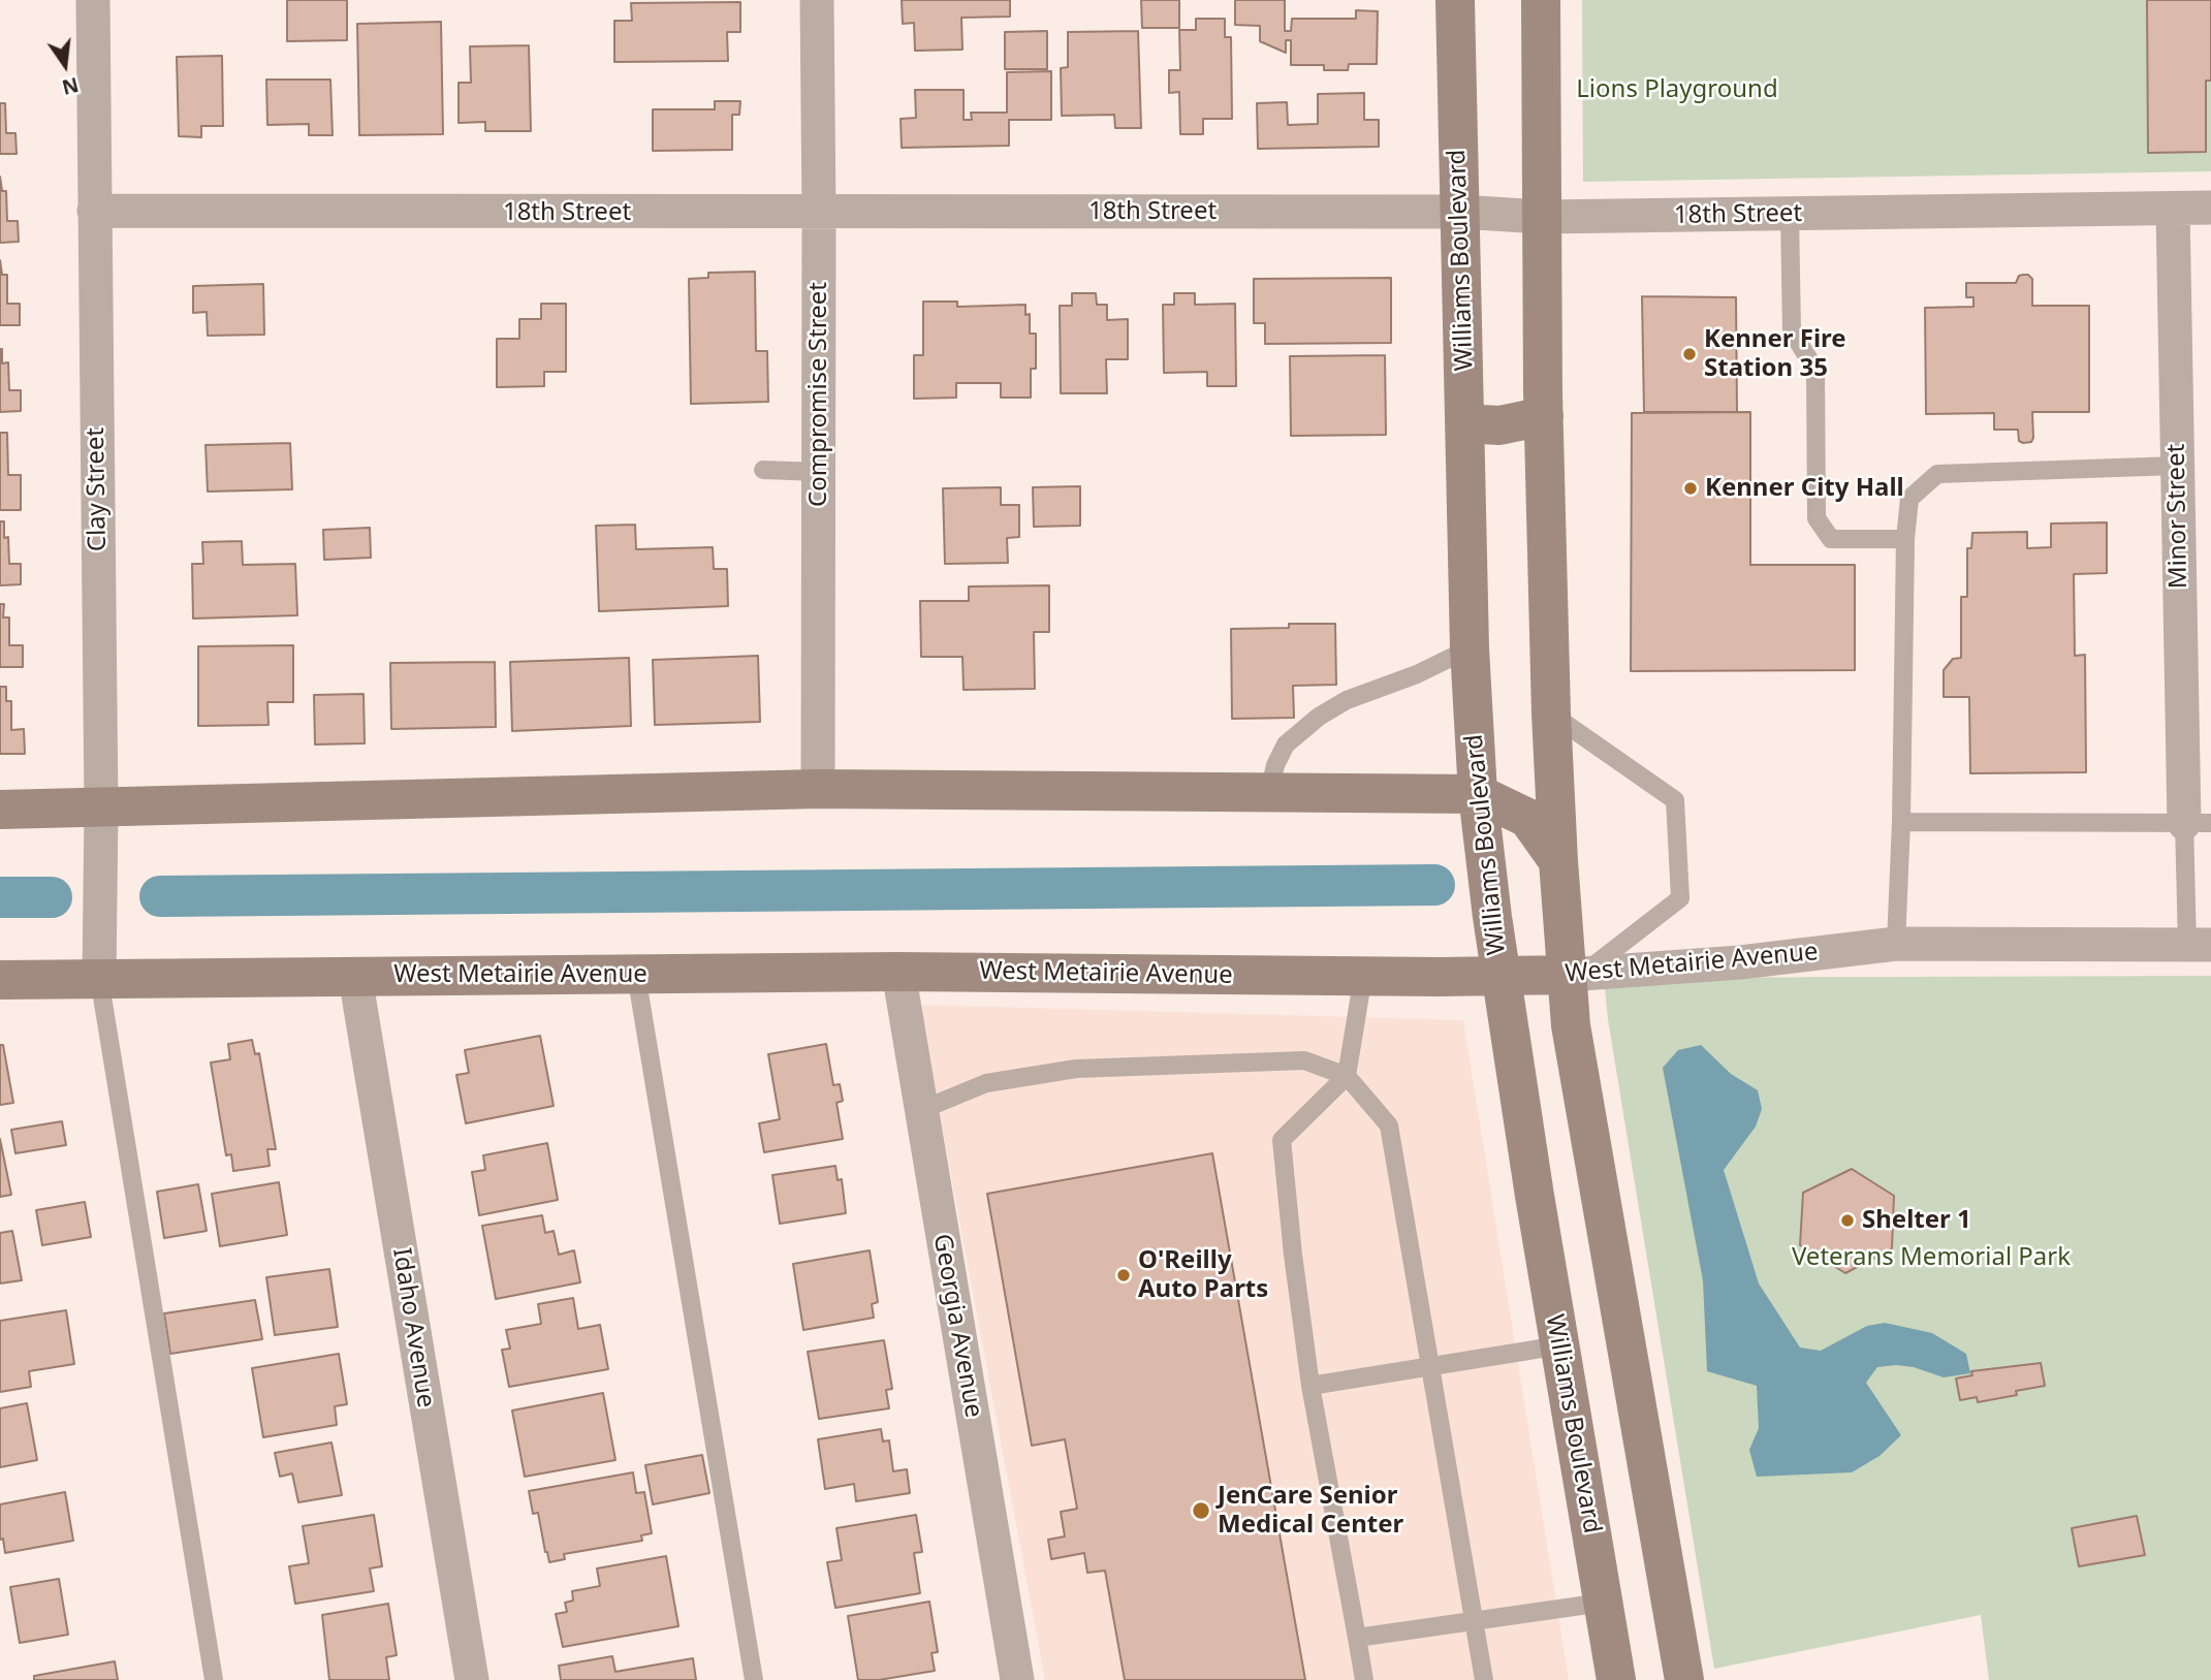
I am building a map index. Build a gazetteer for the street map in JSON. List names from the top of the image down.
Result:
{
  "streets": {
    "main road": ["Williams Boulevard", "West Metairie Avenue"],
    "street": [
      "18th Street",
      "Compromise Street",
      "Clay Street",
      "Minor Street",
      "Georgia Avenue",
      "Idaho Avenue"
    ]
  },
  "crossings": [
    ["18th Street", "Williams Boulevard"],
    ["18th Street", "Compromise Street"],
    ["18th Street", "Clay Street"],
    ["18th Street", "Minor Street"],
    ["Williams Boulevard", "West Metairie Avenue"],
    ["Clay Street", "West Metairie Avenue"],
    ["West Metairie Avenue", "Georgia Avenue"],
    ["West Metairie Avenue", "Idaho Avenue"]
  ],
  "parks": ["Lions Playground", "Veterans Memorial Park"],
  "places": [
    "Kenner Fire Station 35",
    "Kenner City Hall",
    "Shelter 1",
    "O'Reilly Auto Parts",
    "JenCare Senior Medical Center"
  ],
  "north": "bottom"
}
